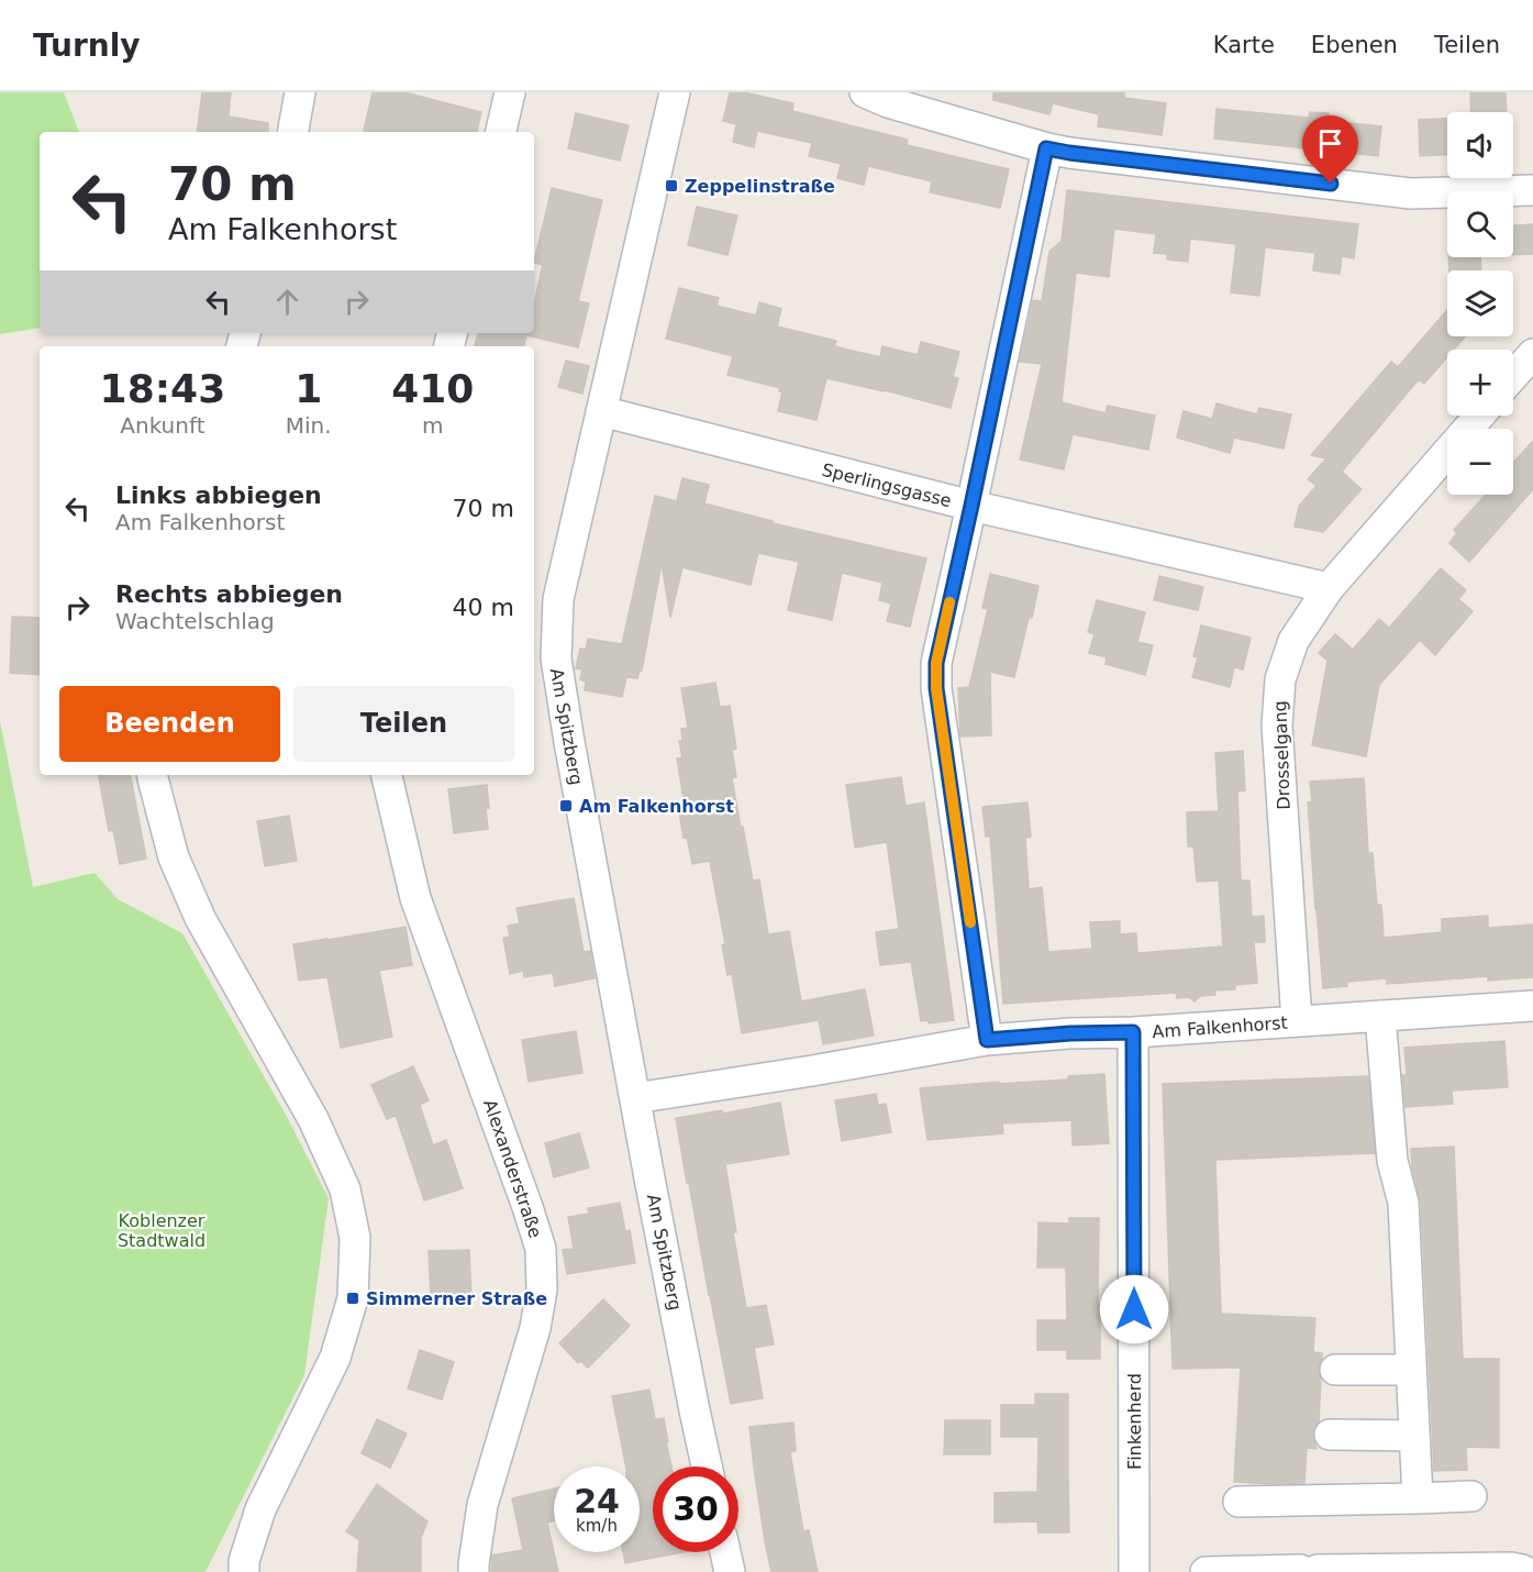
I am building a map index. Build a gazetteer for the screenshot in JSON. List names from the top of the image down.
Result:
{
  "streets": {
    "street": [
      "Sperlingsgasse",
      "Am Spitzberg",
      "Drosselgang",
      "Am Falkenhorst",
      "Alexanderstraße",
      "Finkenherd"
    ]
  },
  "crossings": [
    ["Sperlingsgasse", "Am Spitzberg"],
    ["Sperlingsgasse", "Drosselgang"],
    ["Am Spitzberg", "Am Falkenhorst"],
    ["Drosselgang", "Am Falkenhorst"],
    ["Am Falkenhorst", "Finkenherd"]
  ],
  "parks": ["Koblenzer Stadtwald"],
  "places": {
    "transit": ["Zeppelinstraße", "Am Falkenhorst", "Simmerner Straße"]
  },
  "page": {
    "header": "Turnly",
    "nav": ["Karte", "Ebenen", "Teilen"],
    "map_buttons": ["+", "−"],
    "turn": ["70 m", "Am Falkenhorst"],
    "eta": [
      "18:43",
      "Ankunft",
      "1",
      "Min.",
      "410",
      "m"
    ],
    "list": [
      {
        "name": "Links abbiegen",
        "note": "Am Falkenhorst",
        "value": "70 m"
      },
      {
        "name": "Rechts abbiegen",
        "note": "Wachtelschlag",
        "value": "40 m"
      }
    ],
    "buttons": ["Beenden", "Teilen"],
    "speed": "24 km/h",
    "limit": "30"
  }
}
